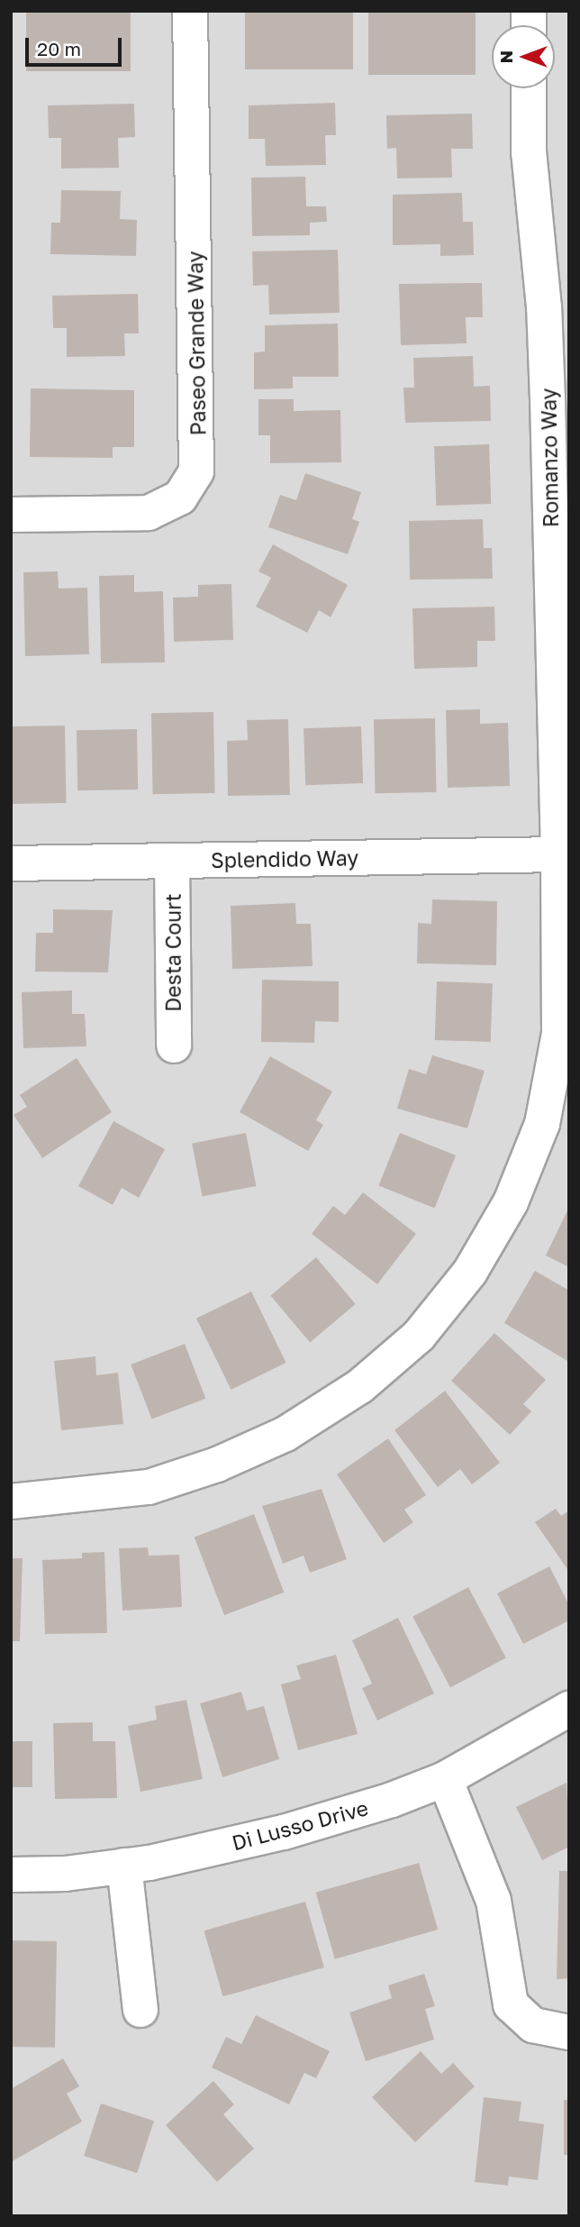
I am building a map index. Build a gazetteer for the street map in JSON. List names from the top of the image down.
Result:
{
  "streets": {
    "street": [
      "Paseo Grande Way",
      "Romanzo Way",
      "Splendido Way",
      "Desta Court",
      "Di Lusso Drive"
    ]
  },
  "crossings": [
    ["Romanzo Way", "Splendido Way"],
    ["Splendido Way", "Desta Court"]
  ],
  "scale_bar": "20 m",
  "north": "left"
}
